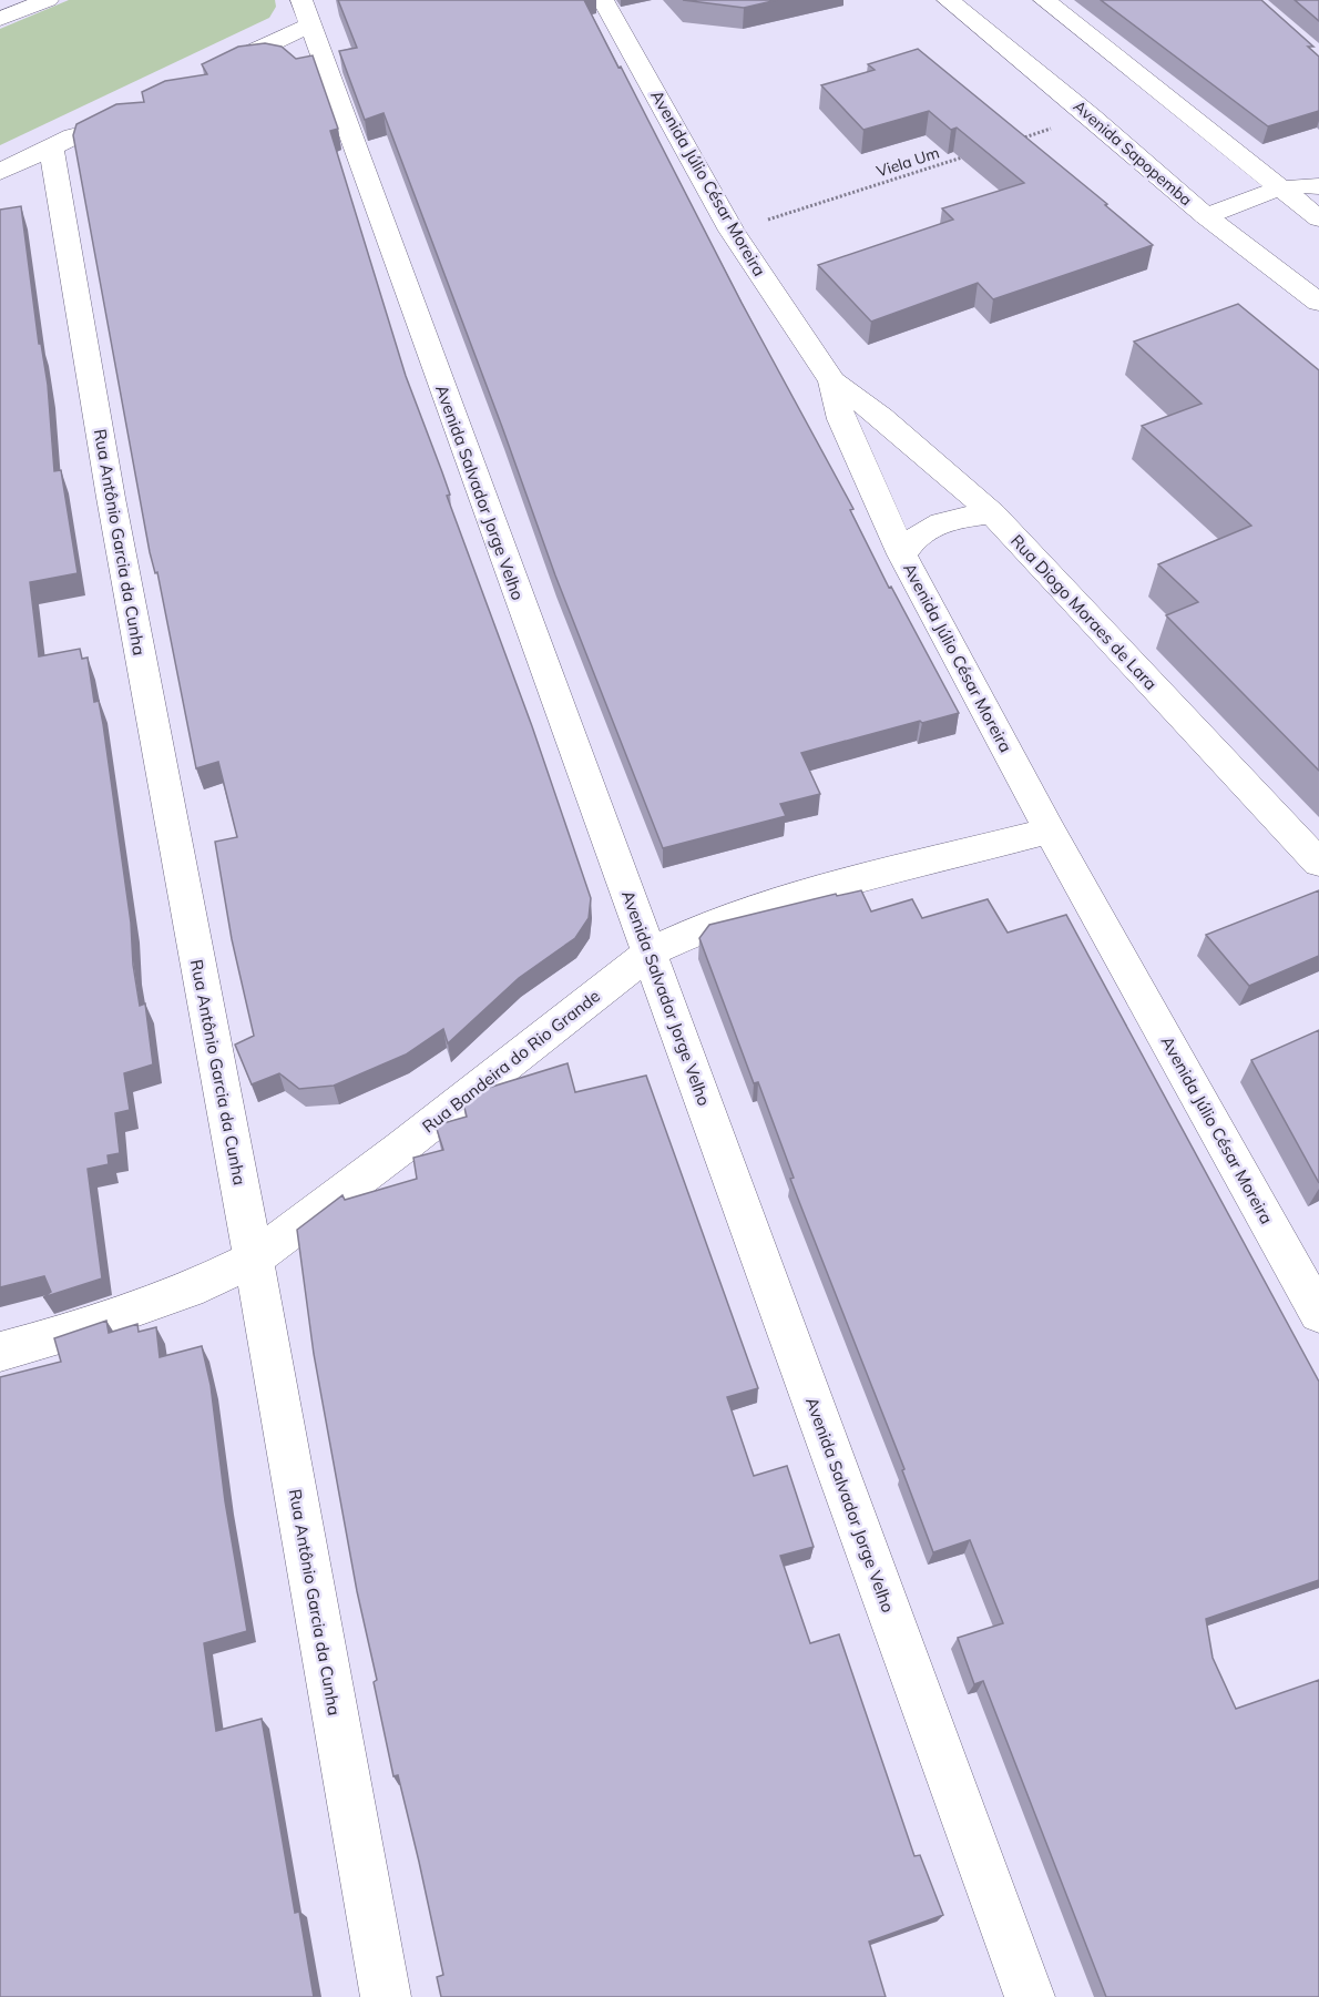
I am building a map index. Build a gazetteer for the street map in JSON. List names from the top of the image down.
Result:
{
  "streets": {
    "street": [
      "Avenida Sapopemba",
      "Avenida Júlio César Moreira",
      "Avenida Salvador Jorge Velho",
      "Rua Antônio Garcia da Cunha",
      "Rua Diogo Moraes de Lara",
      "Rua Bandeira do Rio Grande"
    ],
    "path": ["Viela Um"]
  },
  "crossings": [
    ["Viela Um", "Avenida Júlio César Moreira"],
    ["Avenida Júlio César Moreira", "Rua Diogo Moraes de Lara"],
    ["Avenida Júlio César Moreira", "Rua Bandeira do Rio Grande"],
    ["Avenida Salvador Jorge Velho", "Rua Bandeira do Rio Grande"],
    ["Rua Antônio Garcia da Cunha", "Rua Bandeira do Rio Grande"]
  ]
}
